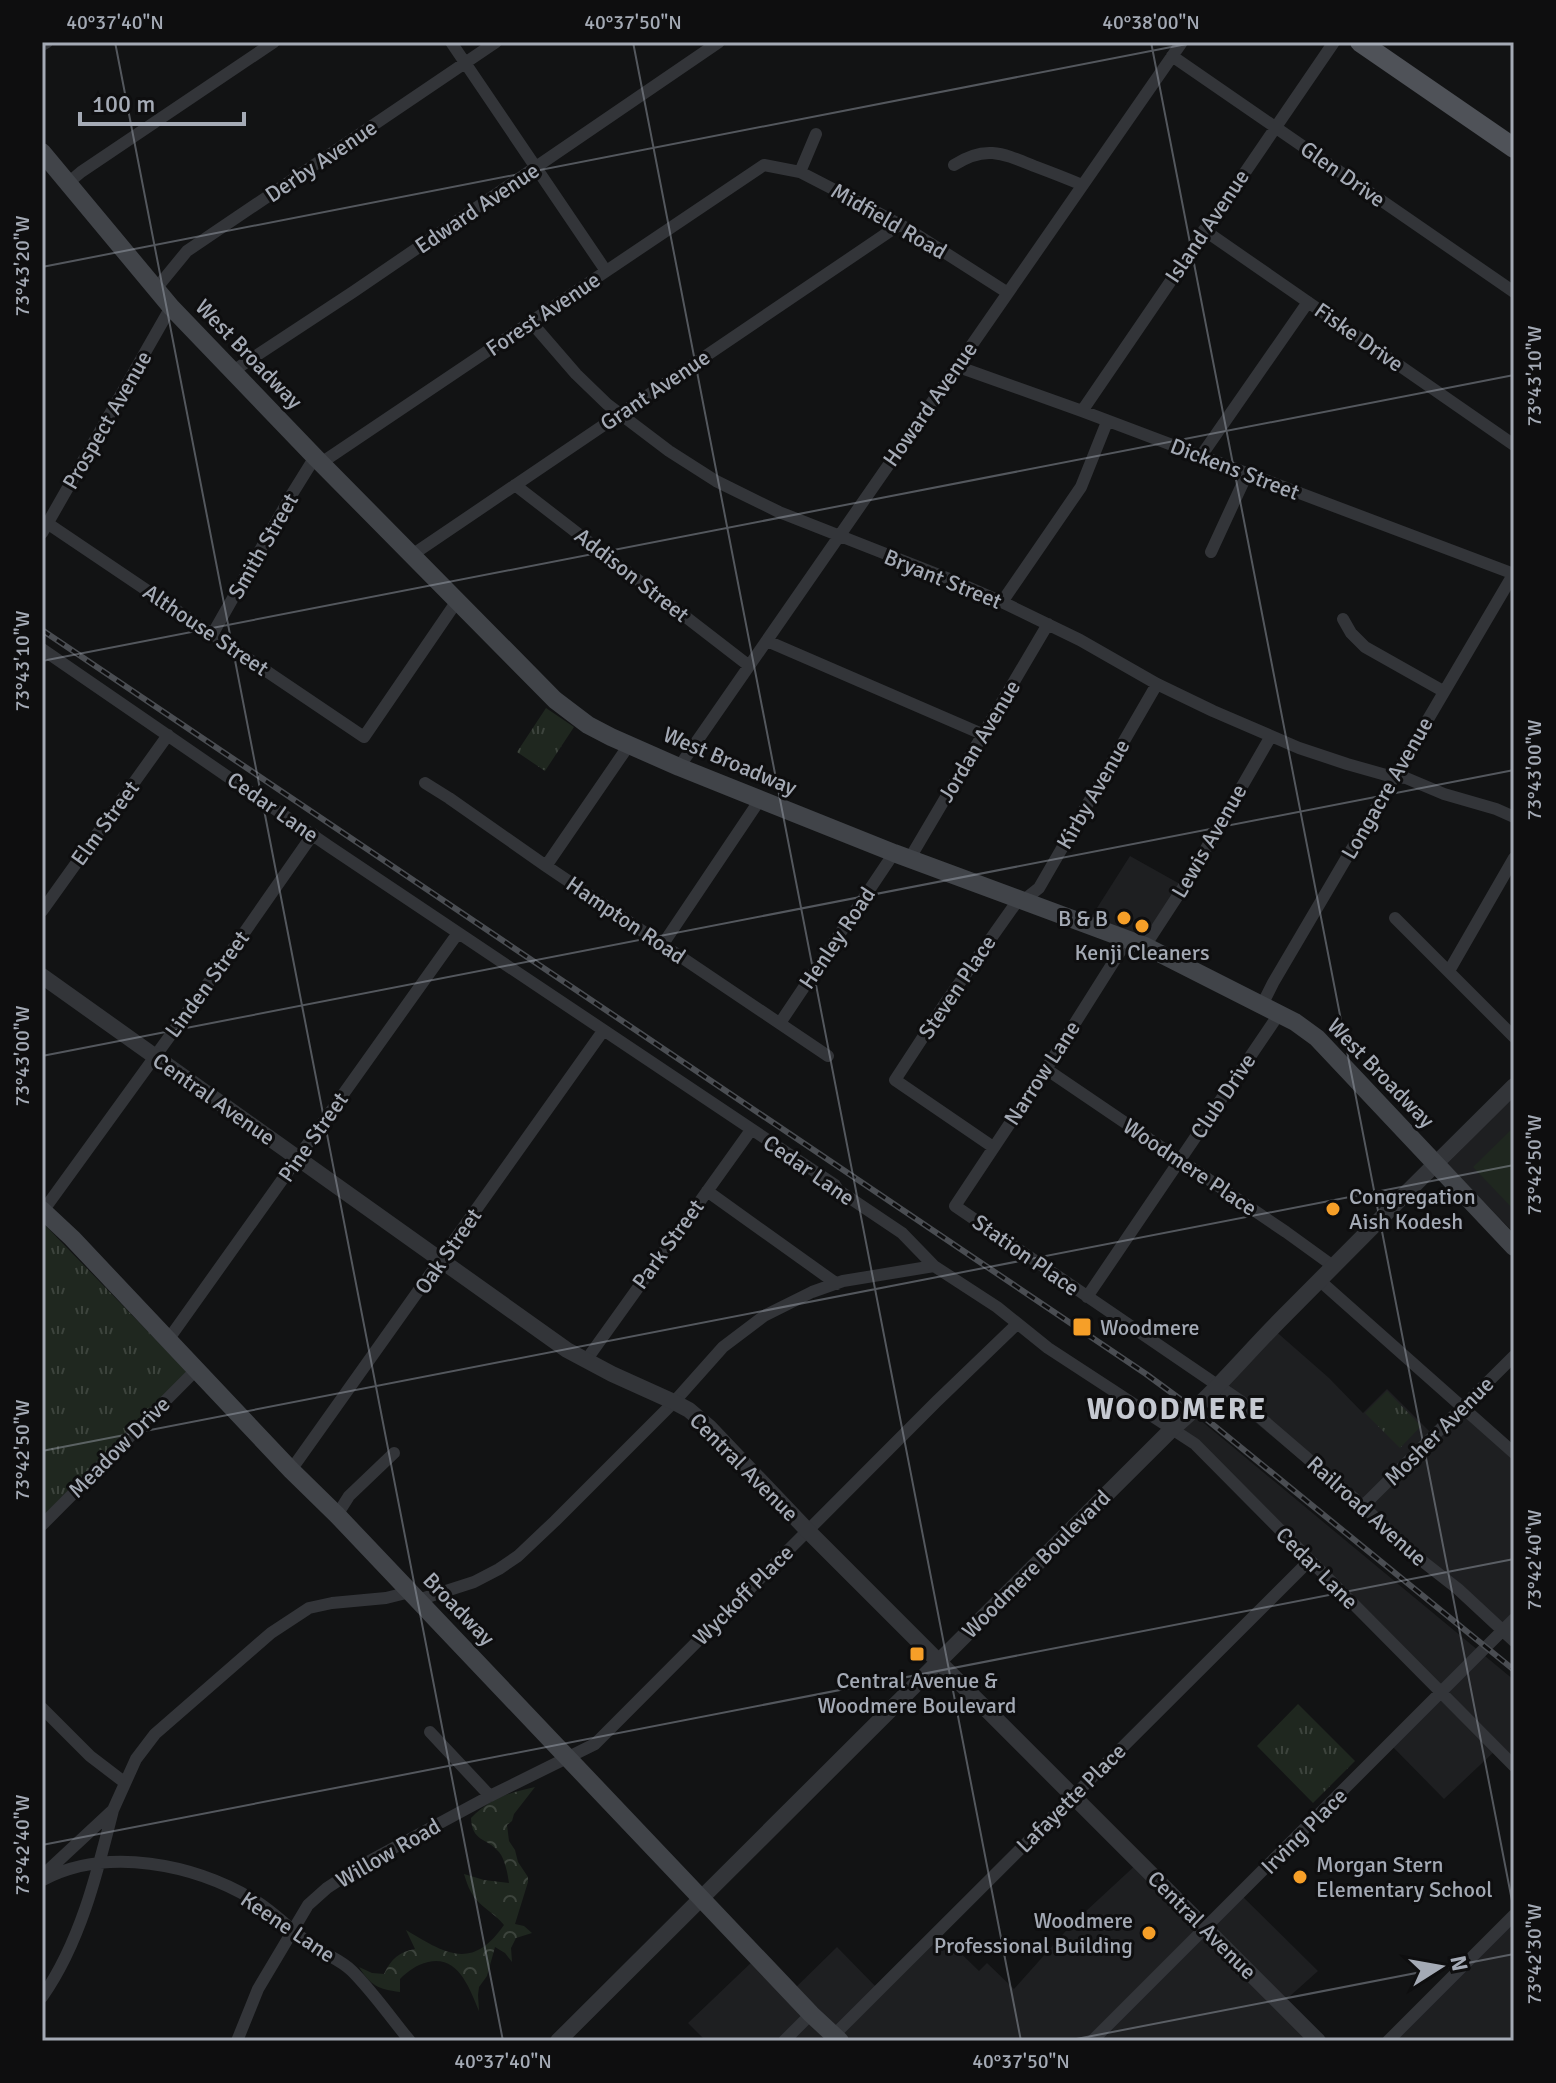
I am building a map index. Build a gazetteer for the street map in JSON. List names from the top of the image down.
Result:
{
  "streets": {
    "main road": ["West Broadway", "Broadway"],
    "street": [
      "Derby Avenue",
      "Glen Drive",
      "Edward Avenue",
      "Midfield Road",
      "Island Avenue",
      "Forest Avenue",
      "Fiske Drive",
      "Grant Avenue",
      "Howard Avenue",
      "Prospect Avenue",
      "Dickens Street",
      "Smith Street",
      "Addison Street",
      "Bryant Street",
      "Althouse Street",
      "Jordan Avenue",
      "Longacre Avenue",
      "Kirby Avenue",
      "Cedar Lane",
      "Elm Street",
      "Lewis Avenue",
      "Hampton Road",
      "Henley Road",
      "Linden Street",
      "Steven Place",
      "Narrow Lane",
      "Club Drive",
      "Central Avenue",
      "Pine Street",
      "Woodmere Place",
      "Park Street",
      "Oak Street",
      "Station Place",
      "Mosher Avenue",
      "Meadow Drive",
      "Railroad Avenue",
      "Woodmere Boulevard",
      "Wyckoff Place",
      "Lafayette Place",
      "Irving Place",
      "Willow Road",
      "Keene Lane"
    ]
  },
  "crossings": [
    ["Derby Avenue", "West Broadway"],
    ["Glen Drive", "Island Avenue"],
    ["Glen Drive", "Howard Avenue"],
    ["Edward Avenue", "West Broadway"],
    ["Midfield Road", "Forest Avenue"],
    ["Midfield Road", "Grant Avenue"],
    ["Midfield Road", "Howard Avenue"],
    ["Island Avenue", "Fiske Drive"],
    ["Island Avenue", "Dickens Street"],
    ["Forest Avenue", "West Broadway"],
    ["Forest Avenue", "Smith Street"],
    ["Forest Avenue", "Bryant Street"],
    ["West Broadway", "Grant Avenue"],
    ["West Broadway", "Howard Avenue"],
    ["West Broadway", "Prospect Avenue"],
    ["West Broadway", "Smith Street"],
    ["West Broadway", "Althouse Street"],
    ["West Broadway", "Jordan Avenue"],
    ["West Broadway", "Longacre Avenue"],
    ["West Broadway", "Kirby Avenue"],
    ["West Broadway", "Lewis Avenue"],
    ["West Broadway", "Henley Road"],
    ["West Broadway", "Steven Place"],
    ["West Broadway", "Narrow Lane"],
    ["West Broadway", "Club Drive"],
    ["West Broadway", "Woodmere Boulevard"],
    ["Grant Avenue", "Addison Street"],
    ["Grant Avenue", "Bryant Street"],
    ["Howard Avenue", "Dickens Street"],
    ["Howard Avenue", "Addison Street"],
    ["Howard Avenue", "Bryant Street"],
    ["Prospect Avenue", "Althouse Street"],
    ["Dickens Street", "Longacre Avenue"],
    ["Smith Street", "Althouse Street"],
    ["Bryant Street", "Jordan Avenue"],
    ["Bryant Street", "Longacre Avenue"],
    ["Bryant Street", "Kirby Avenue"],
    ["Bryant Street", "Lewis Avenue"],
    ["Jordan Avenue", "Henley Road"],
    ["Longacre Avenue", "Club Drive"],
    ["Kirby Avenue", "Steven Place"],
    ["Cedar Lane", "Elm Street"],
    ["Cedar Lane", "Linden Street"],
    ["Cedar Lane", "Pine Street"],
    ["Cedar Lane", "Park Street"],
    ["Cedar Lane", "Oak Street"],
    ["Cedar Lane", "Woodmere Boulevard"],
    ["Cedar Lane", "Wyckoff Place"],
    ["Cedar Lane", "Lafayette Place"],
    ["Cedar Lane", "Irving Place"],
    ["Lewis Avenue", "Narrow Lane"],
    ["Hampton Road", "Henley Road"],
    ["Linden Street", "Central Avenue"],
    ["Linden Street", "Broadway"],
    ["Steven Place", "Narrow Lane"],
    ["Narrow Lane", "Woodmere Place"],
    ["Narrow Lane", "Station Place"],
    ["Club Drive", "Woodmere Place"],
    ["Club Drive", "Station Place"],
    ["Central Avenue", "Pine Street"],
    ["Central Avenue", "Park Street"],
    ["Central Avenue", "Oak Street"],
    ["Central Avenue", "Woodmere Boulevard"],
    ["Central Avenue", "Wyckoff Place"],
    ["Central Avenue", "Lafayette Place"],
    ["Central Avenue", "Irving Place"],
    ["Pine Street", "Broadway"],
    ["Woodmere Place", "Woodmere Boulevard"],
    ["Oak Street", "Broadway"],
    ["Station Place", "Railroad Avenue"],
    ["Station Place", "Woodmere Boulevard"],
    ["Mosher Avenue", "Railroad Avenue"],
    ["Meadow Drive", "Broadway"],
    ["Railroad Avenue", "Woodmere Boulevard"],
    ["Railroad Avenue", "Irving Place"],
    ["Woodmere Boulevard", "Broadway"],
    ["Wyckoff Place", "Broadway"],
    ["Wyckoff Place", "Willow Road"],
    ["Broadway", "Lafayette Place"],
    ["Broadway", "Willow Road"],
    ["Willow Road", "Keene Lane"]
  ],
  "districts": ["WOODMERE"],
  "places": {
    "other": [
      "B & B",
      "Kenji Cleaners",
      "Congregation Aish Kodesh",
      "Morgan Stern Elementary School",
      "Woodmere Professional Building"
    ],
    "transit": ["Woodmere", "Central Avenue & Woodmere Boulevard"]
  },
  "scale_bar": "100 m",
  "north": "right",
  "coordinates": [
    "40°37'40\"N",
    "40°37'50\"N",
    "40°38'00\"N",
    "73°43'20\"W",
    "73°43'10\"W",
    "73°43'00\"W",
    "73°42'50\"W",
    "73°42'40\"W",
    "73°42'30\"W"
  ]
}
